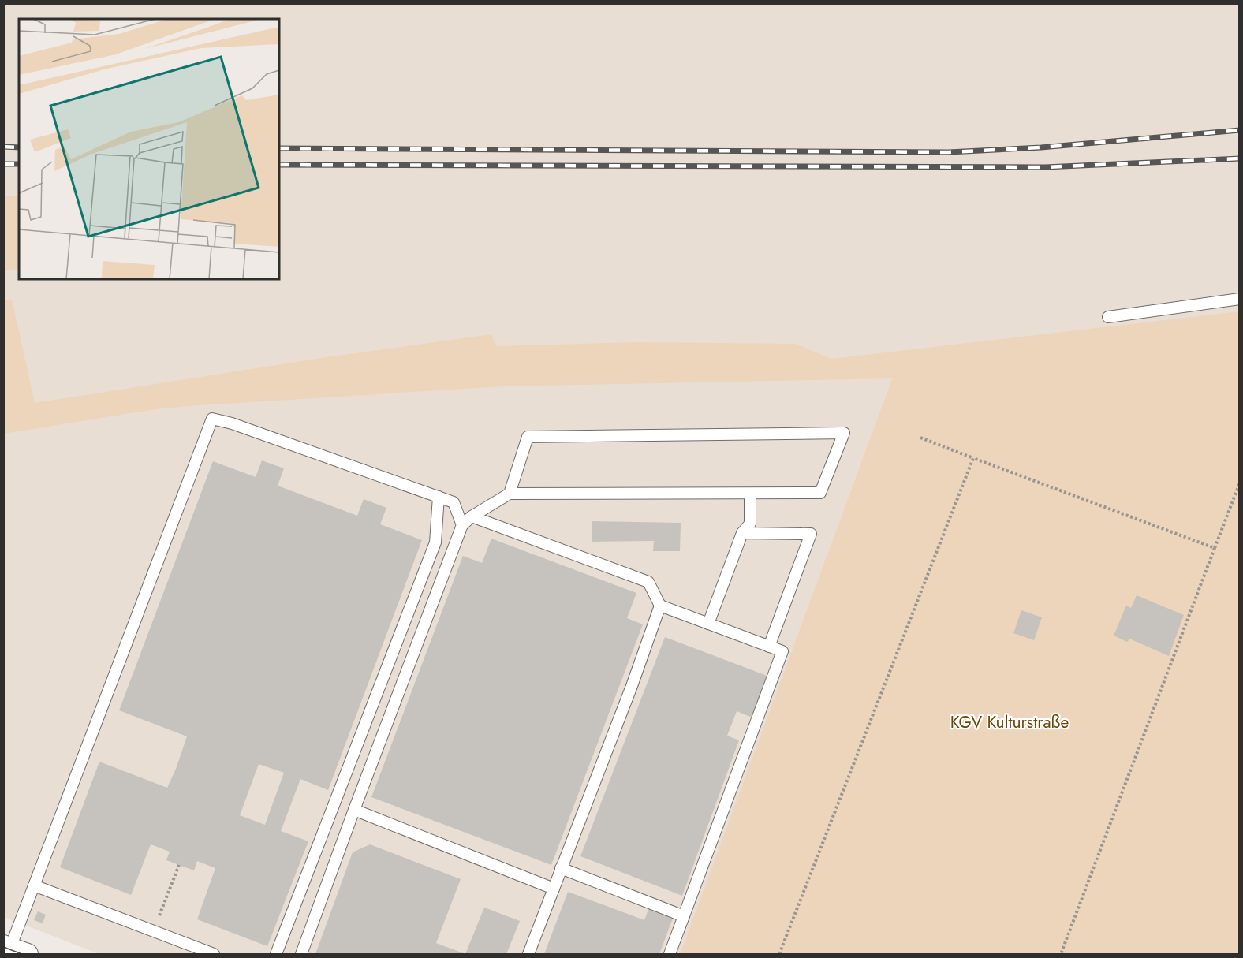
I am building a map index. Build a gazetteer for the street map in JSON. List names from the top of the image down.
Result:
{
  "parks": ["KGV Kulturstraße"]
}
